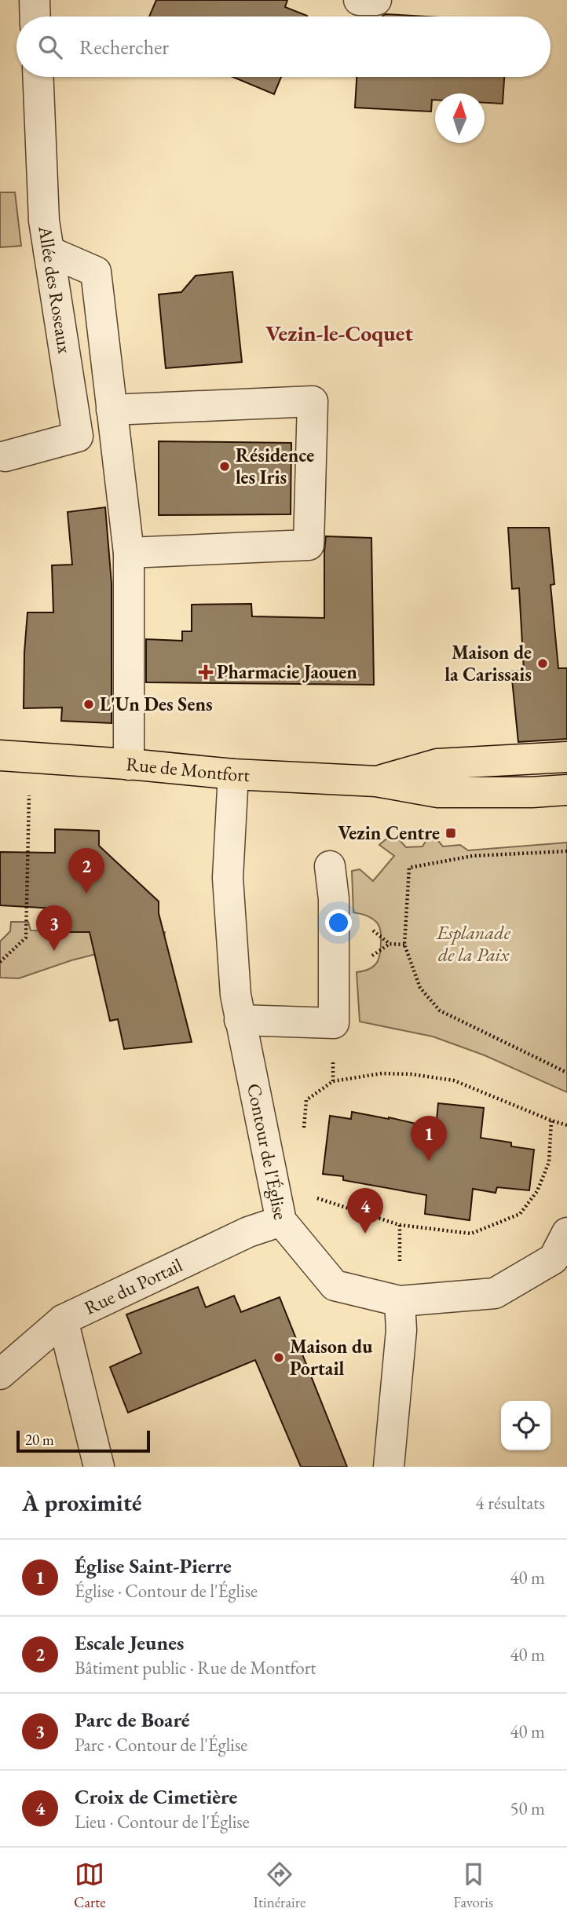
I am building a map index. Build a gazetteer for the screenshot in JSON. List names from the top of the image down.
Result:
{
  "streets": {
    "main road": ["Rue de Montfort"],
    "street": ["Allée des Roseaux", "Contour de l'Église", "Rue du Portail"]
  },
  "crossings": [
    ["Rue de Montfort", "Contour de l'Église"],
    ["Contour de l'Église", "Rue du Portail"]
  ],
  "districts": ["Vezin-le-Coquet"],
  "parks": ["Esplanade de la Paix"],
  "places": {
    "other": [
      "Résidence les Iris",
      "Maison de la Carissais",
      "L'Un Des Sens",
      "Maison du Portail"
    ],
    "health": ["Pharmacie Jaouen"],
    "transit": ["Vezin Centre"]
  },
  "scale_bar": "20 m",
  "north": "top",
  "page": {
    "search": "Rechercher",
    "pins": [
      "2",
      "3",
      "1",
      "4"
    ],
    "scale": "20 m",
    "heading": ["À proximité", "4 résultats"],
    "list": [
      {
        "mark": "1",
        "name": "Église Saint-Pierre",
        "note": "Église · Contour de l'Église",
        "value": "40 m"
      },
      {
        "mark": "2",
        "name": "Escale Jeunes",
        "note": "Bâtiment public · Rue de Montfort",
        "value": "40 m"
      },
      {
        "mark": "3",
        "name": "Parc de Boaré",
        "note": "Parc · Contour de l'Église",
        "value": "40 m"
      },
      {
        "mark": "4",
        "name": "Croix de Cimetière",
        "note": "Lieu · Contour de l'Église",
        "value": "50 m"
      }
    ],
    "nav": ["Carte", "Itinéraire", "Favoris"]
  }
}
